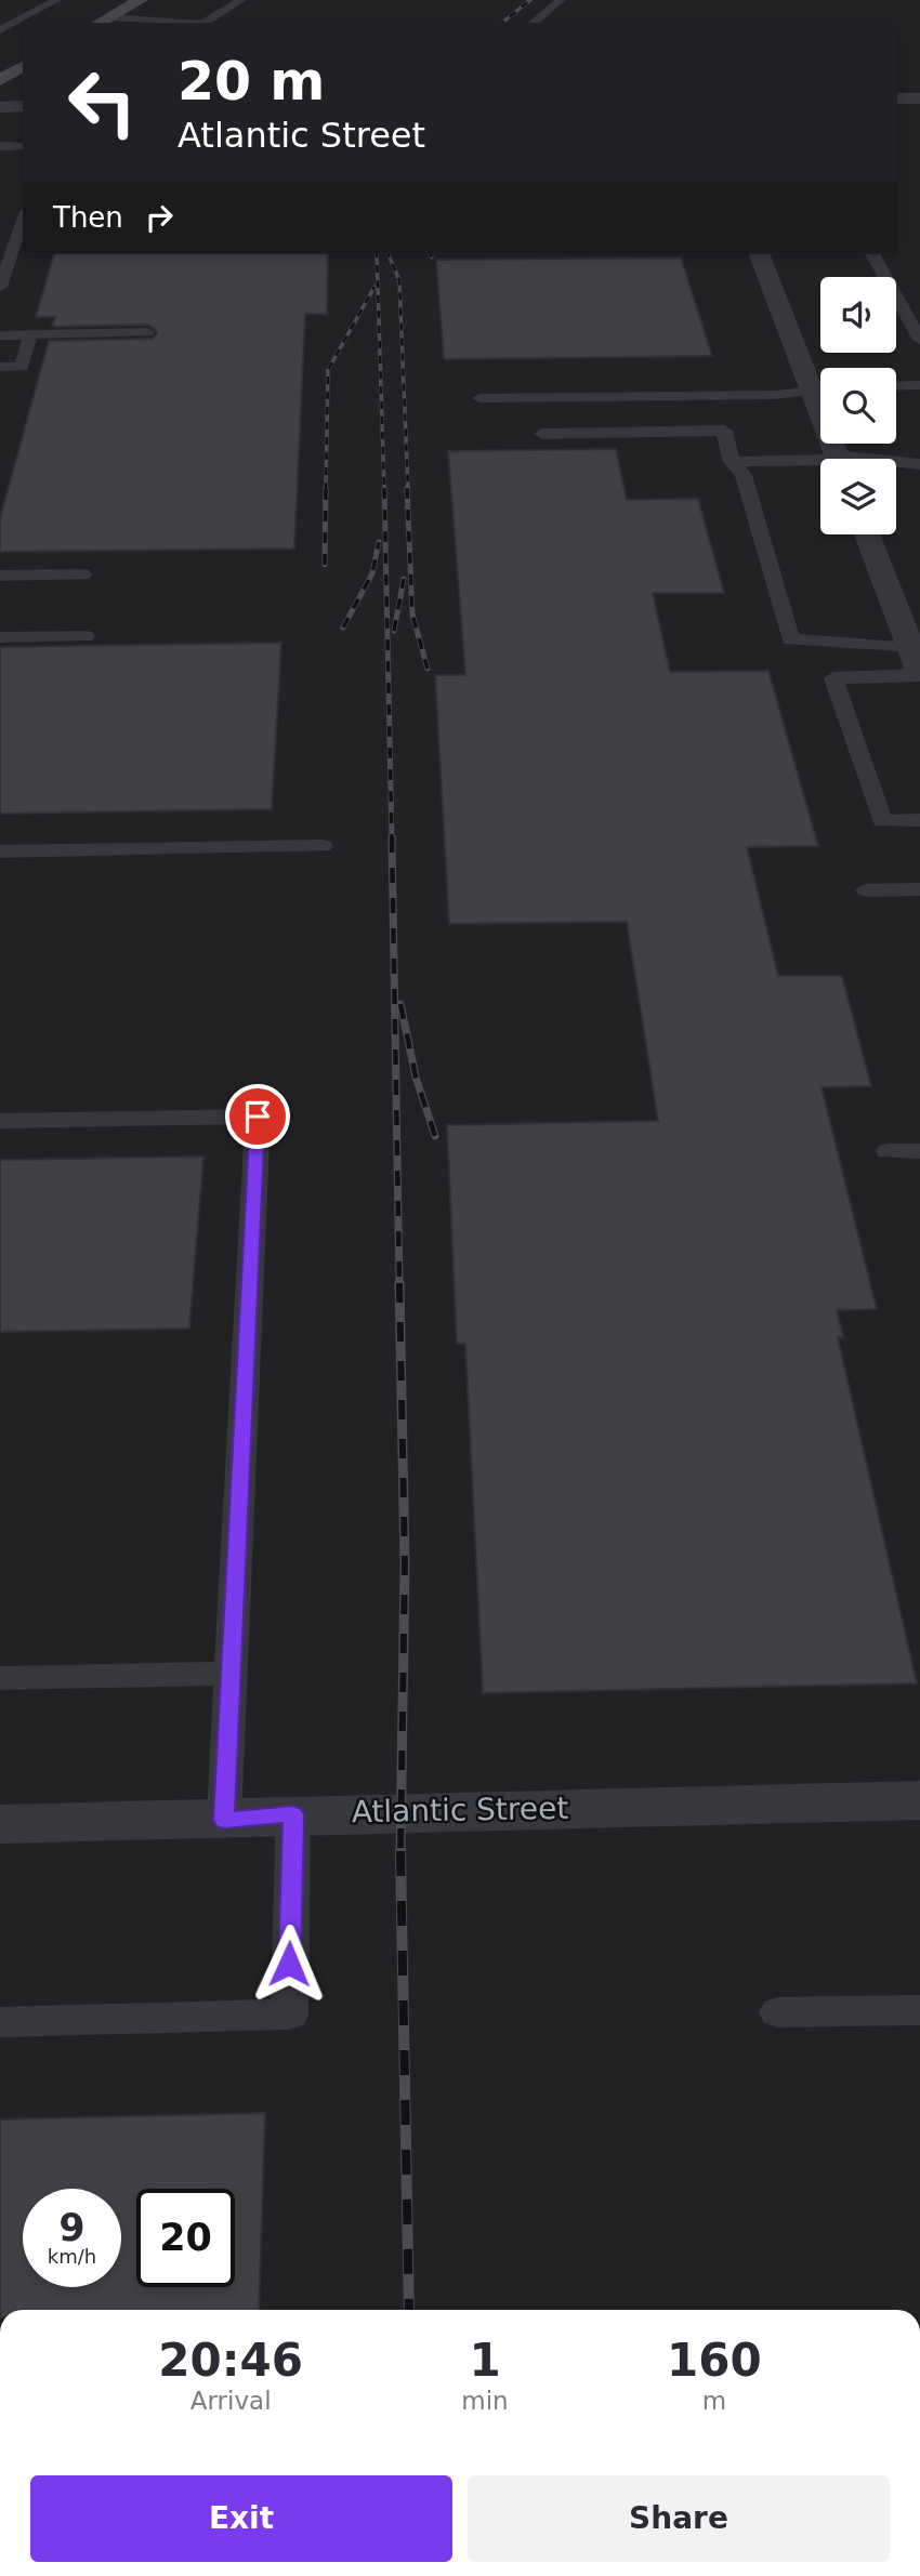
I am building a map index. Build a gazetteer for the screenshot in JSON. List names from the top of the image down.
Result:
{
  "streets": {
    "street": ["Atlantic Street"]
  },
  "page": {
    "turn": ["20 m", "Atlantic Street"],
    "then": "Then",
    "speed": "9 km/h",
    "limit": "20",
    "eta": [
      "20:46",
      "Arrival",
      "1",
      "min",
      "160",
      "m"
    ],
    "buttons": ["Exit", "Share"]
  }
}
